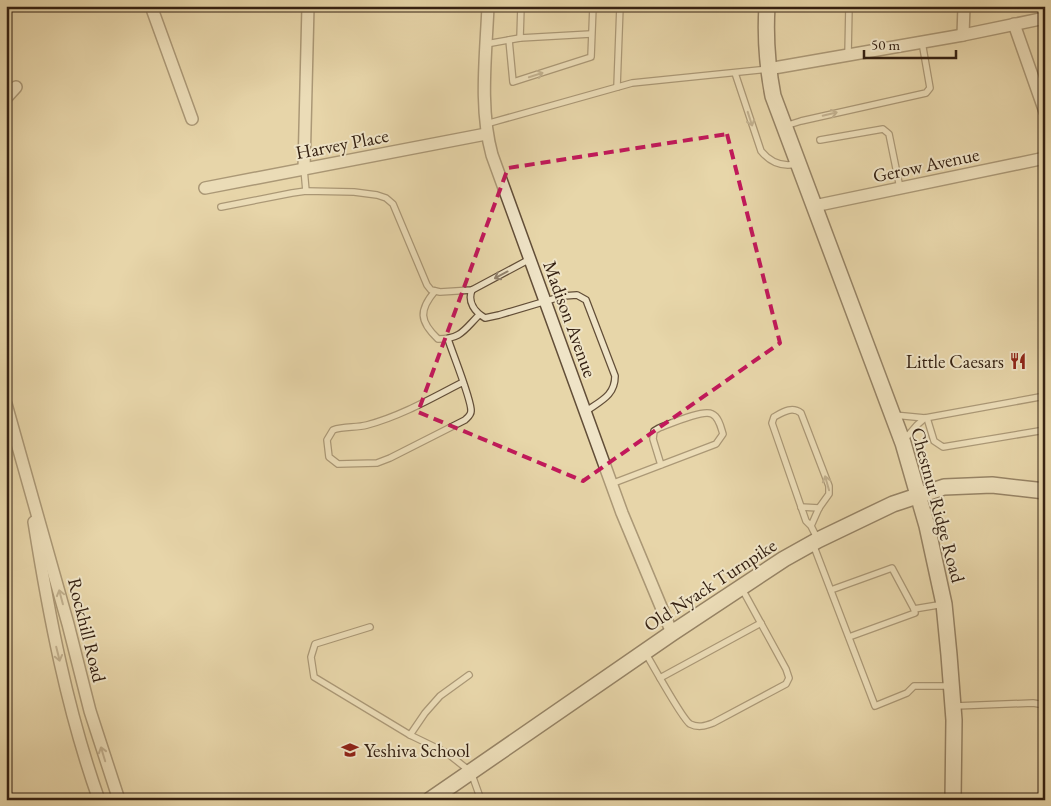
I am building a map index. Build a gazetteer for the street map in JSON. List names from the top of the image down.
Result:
{
  "streets": {
    "main road": ["Chestnut Ridge Road", "Old Nyack Turnpike"],
    "street": [
      "Harvey Place",
      "Gerow Avenue",
      "Madison Avenue",
      "Rockhill Road"
    ]
  },
  "crossings": [
    ["Harvey Place", "Madison Avenue"],
    ["Gerow Avenue", "Chestnut Ridge Road"],
    ["Madison Avenue", "Old Nyack Turnpike"],
    ["Chestnut Ridge Road", "Old Nyack Turnpike"]
  ],
  "places": {
    "restaurant": ["Little Caesars"],
    "school or university": ["Yeshiva School"]
  },
  "scale_bar": "50 m"
}
